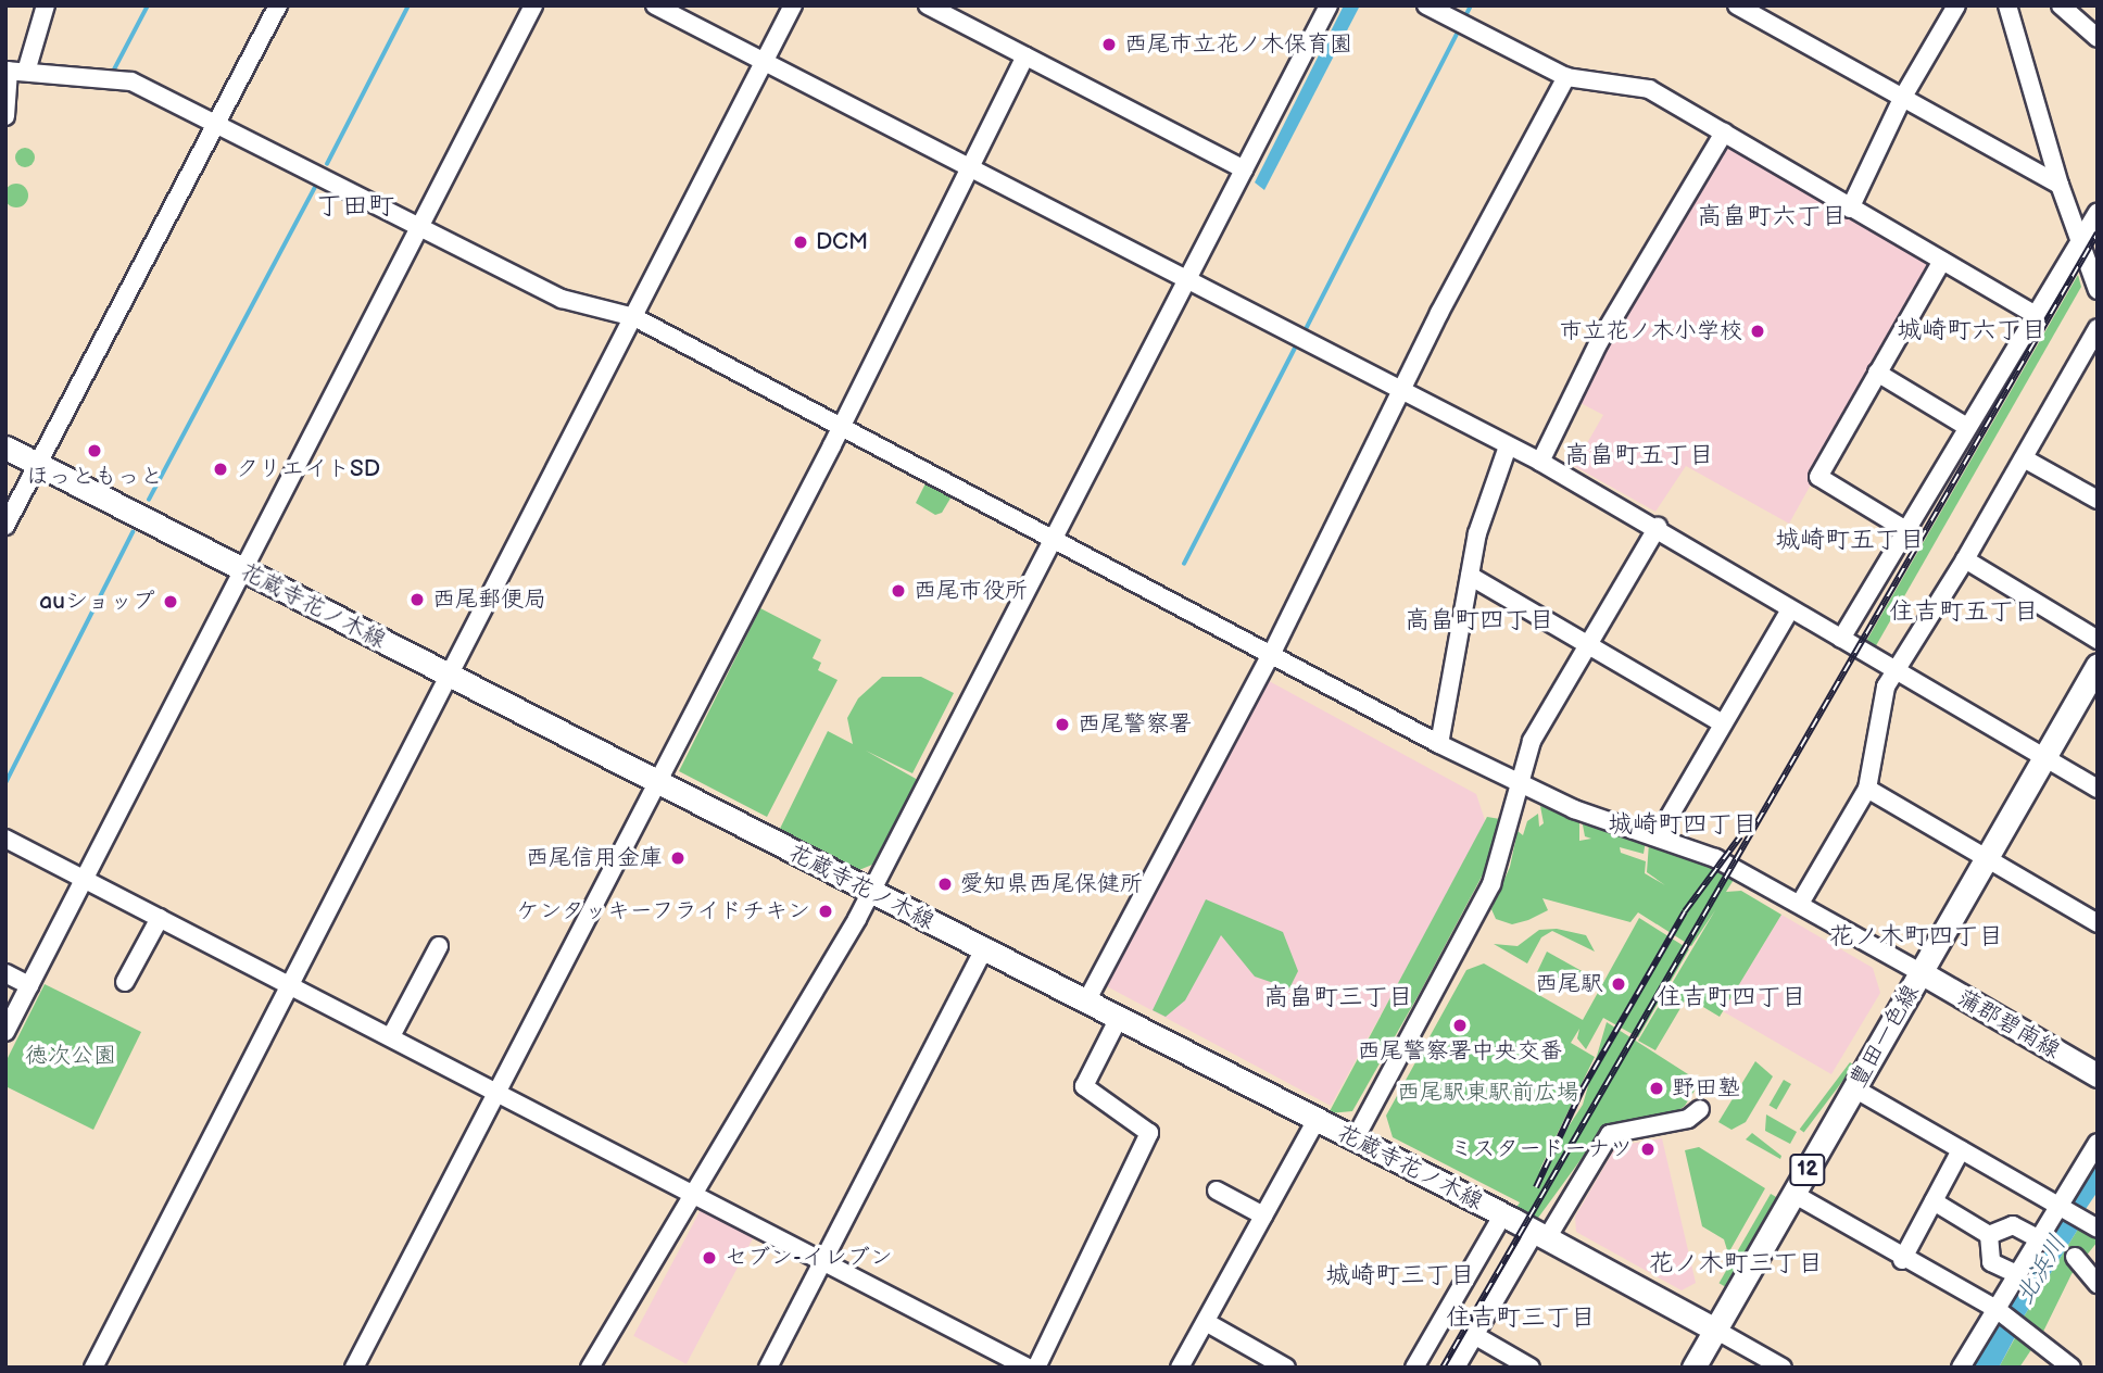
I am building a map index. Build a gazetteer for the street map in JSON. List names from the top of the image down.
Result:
{
  "streets": {
    "main road": [
      "花蔵寺花ノ木線",
      "蒲郡碧南線",
      "豊田一色線",
      "12"
    ]
  },
  "crossings": [
    ["花蔵寺花ノ木線", "豊田一色線"],
    ["蒲郡碧南線", "豊田一色線"]
  ],
  "districts": [
    "丁田町",
    "高畠町六丁目",
    "城崎町六丁目",
    "高畠町五丁目",
    "城崎町五丁目",
    "住吉町五丁目",
    "高畠町四丁目",
    "城崎町四丁目",
    "花ノ木町四丁目",
    "高畠町三丁目",
    "住吉町四丁目",
    "花ノ木町三丁目",
    "城崎町三丁目",
    "住吉町三丁目"
  ],
  "water": ["北浜川"],
  "parks": ["徳次公園", "西尾駅東駅前広場"],
  "places": [
    "西尾市立花ノ木保育園",
    "DCM",
    "市立花ノ木小学校",
    "ほっともっと",
    "クリエイトSD",
    "西尾市役所",
    "西尾郵便局",
    "auショップ",
    "西尾警察署",
    "西尾信用金庫",
    "愛知県西尾保健所",
    "ケンタッキーフライドチキン",
    "西尾駅",
    "西尾警察署中央交番",
    "野田塾",
    "ミスタードーナツ",
    "セブン-イレブン"
  ]
}
